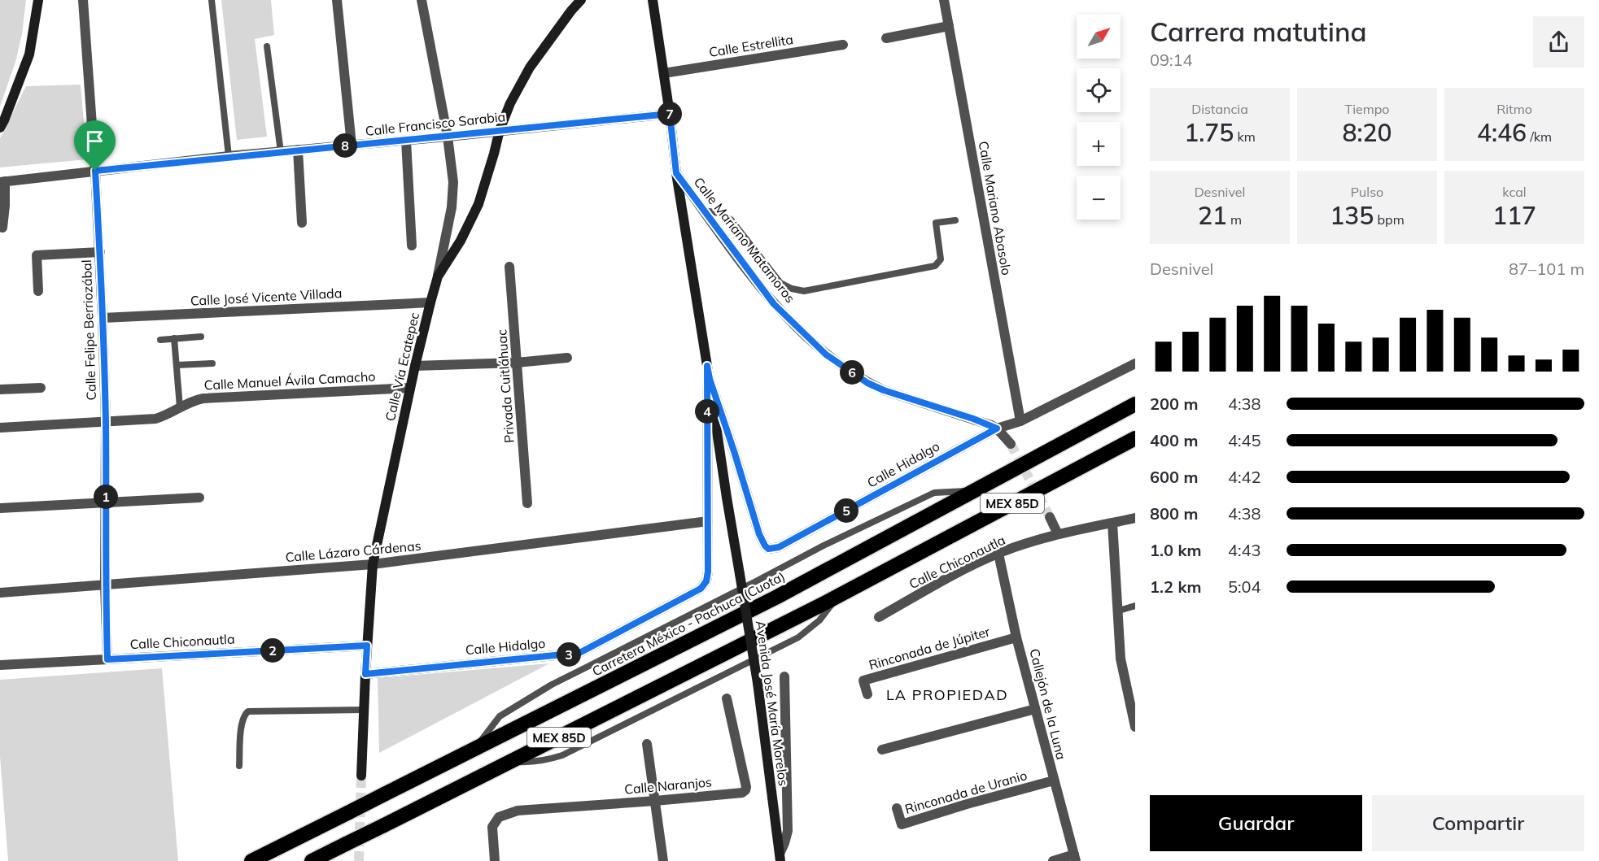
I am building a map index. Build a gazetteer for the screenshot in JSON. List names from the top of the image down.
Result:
{
  "streets": {
    "highway": ["MEX 85D", "Carretera México - Pachuca (Cuota)"],
    "main road": ["Calle Vía Ecatepec", "Avenida José María Morelos"],
    "street": [
      "Calle Estrellita",
      "Calle Francisco Sarabia",
      "Calle Mariano Abasolo",
      "Calle Mariano Matamoros",
      "Calle José Vicente Villada",
      "Calle Felipe Berriozábal",
      "Calle Manuel Ávila Camacho",
      "Privada Cuitláhuac",
      "Calle Hidalgo",
      "Calle Lázaro Cárdenas",
      "Calle Chiconautla",
      "Rinconada de Júpiter",
      "Callejón de la Luna",
      "Calle Naranjos",
      "Rinconada de Uranio"
    ]
  },
  "crossings": [
    ["Calle Estrellita", "Avenida José María Morelos"],
    ["Calle Francisco Sarabia", "Calle Felipe Berriozábal"],
    ["Calle Francisco Sarabia", "Calle Vía Ecatepec"],
    ["Calle Francisco Sarabia", "Avenida José María Morelos"],
    ["Calle Mariano Abasolo", "Calle Hidalgo"],
    ["Calle Mariano Matamoros", "Calle Hidalgo"],
    ["Calle Mariano Matamoros", "Avenida José María Morelos"],
    ["Calle José Vicente Villada", "Calle Felipe Berriozábal"],
    ["Calle José Vicente Villada", "Calle Vía Ecatepec"],
    ["Calle Felipe Berriozábal", "Calle Manuel Ávila Camacho"],
    ["Calle Felipe Berriozábal", "Calle Lázaro Cárdenas"],
    ["Calle Felipe Berriozábal", "Calle Chiconautla"],
    ["Calle Vía Ecatepec", "Calle Manuel Ávila Camacho"],
    ["Calle Vía Ecatepec", "Calle Hidalgo"],
    ["Calle Vía Ecatepec", "Calle Lázaro Cárdenas"],
    ["Calle Vía Ecatepec", "Calle Chiconautla"],
    ["Calle Hidalgo", "Calle Lázaro Cárdenas"],
    ["Calle Hidalgo", "Avenida José María Morelos"],
    ["Calle Chiconautla", "Callejón de la Luna"],
    ["Rinconada de Júpiter", "Callejón de la Luna"],
    ["Callejón de la Luna", "Rinconada de Uranio"]
  ],
  "districts": ["LA PROPIEDAD"],
  "north": "top right",
  "page": {
    "heading": ["Carrera matutina", "09:14"],
    "map_buttons": ["+", "−"],
    "stats": [
      ["Distancia", "1.75 km"],
      ["Tiempo", "8:20"],
      ["Ritmo", "4:46 /km"],
      ["Desnivel", "21 m"],
      ["Pulso", "135 bpm"],
      ["kcal", "117"]
    ],
    "pins": [
      "7",
      "8",
      "6",
      "4",
      "1",
      "5",
      "2",
      "3"
    ],
    "chart": ["Desnivel", "87–101 m"],
    "list": [
      {
        "name": "200 m",
        "note": "4:38"
      },
      {
        "name": "400 m",
        "note": "4:45"
      },
      {
        "name": "600 m",
        "note": "4:42"
      },
      {
        "name": "800 m",
        "note": "4:38"
      },
      {
        "name": "1.0 km",
        "note": "4:43"
      },
      {
        "name": "1.2 km",
        "note": "5:04"
      }
    ],
    "buttons": ["Guardar", "Compartir"]
  }
}
